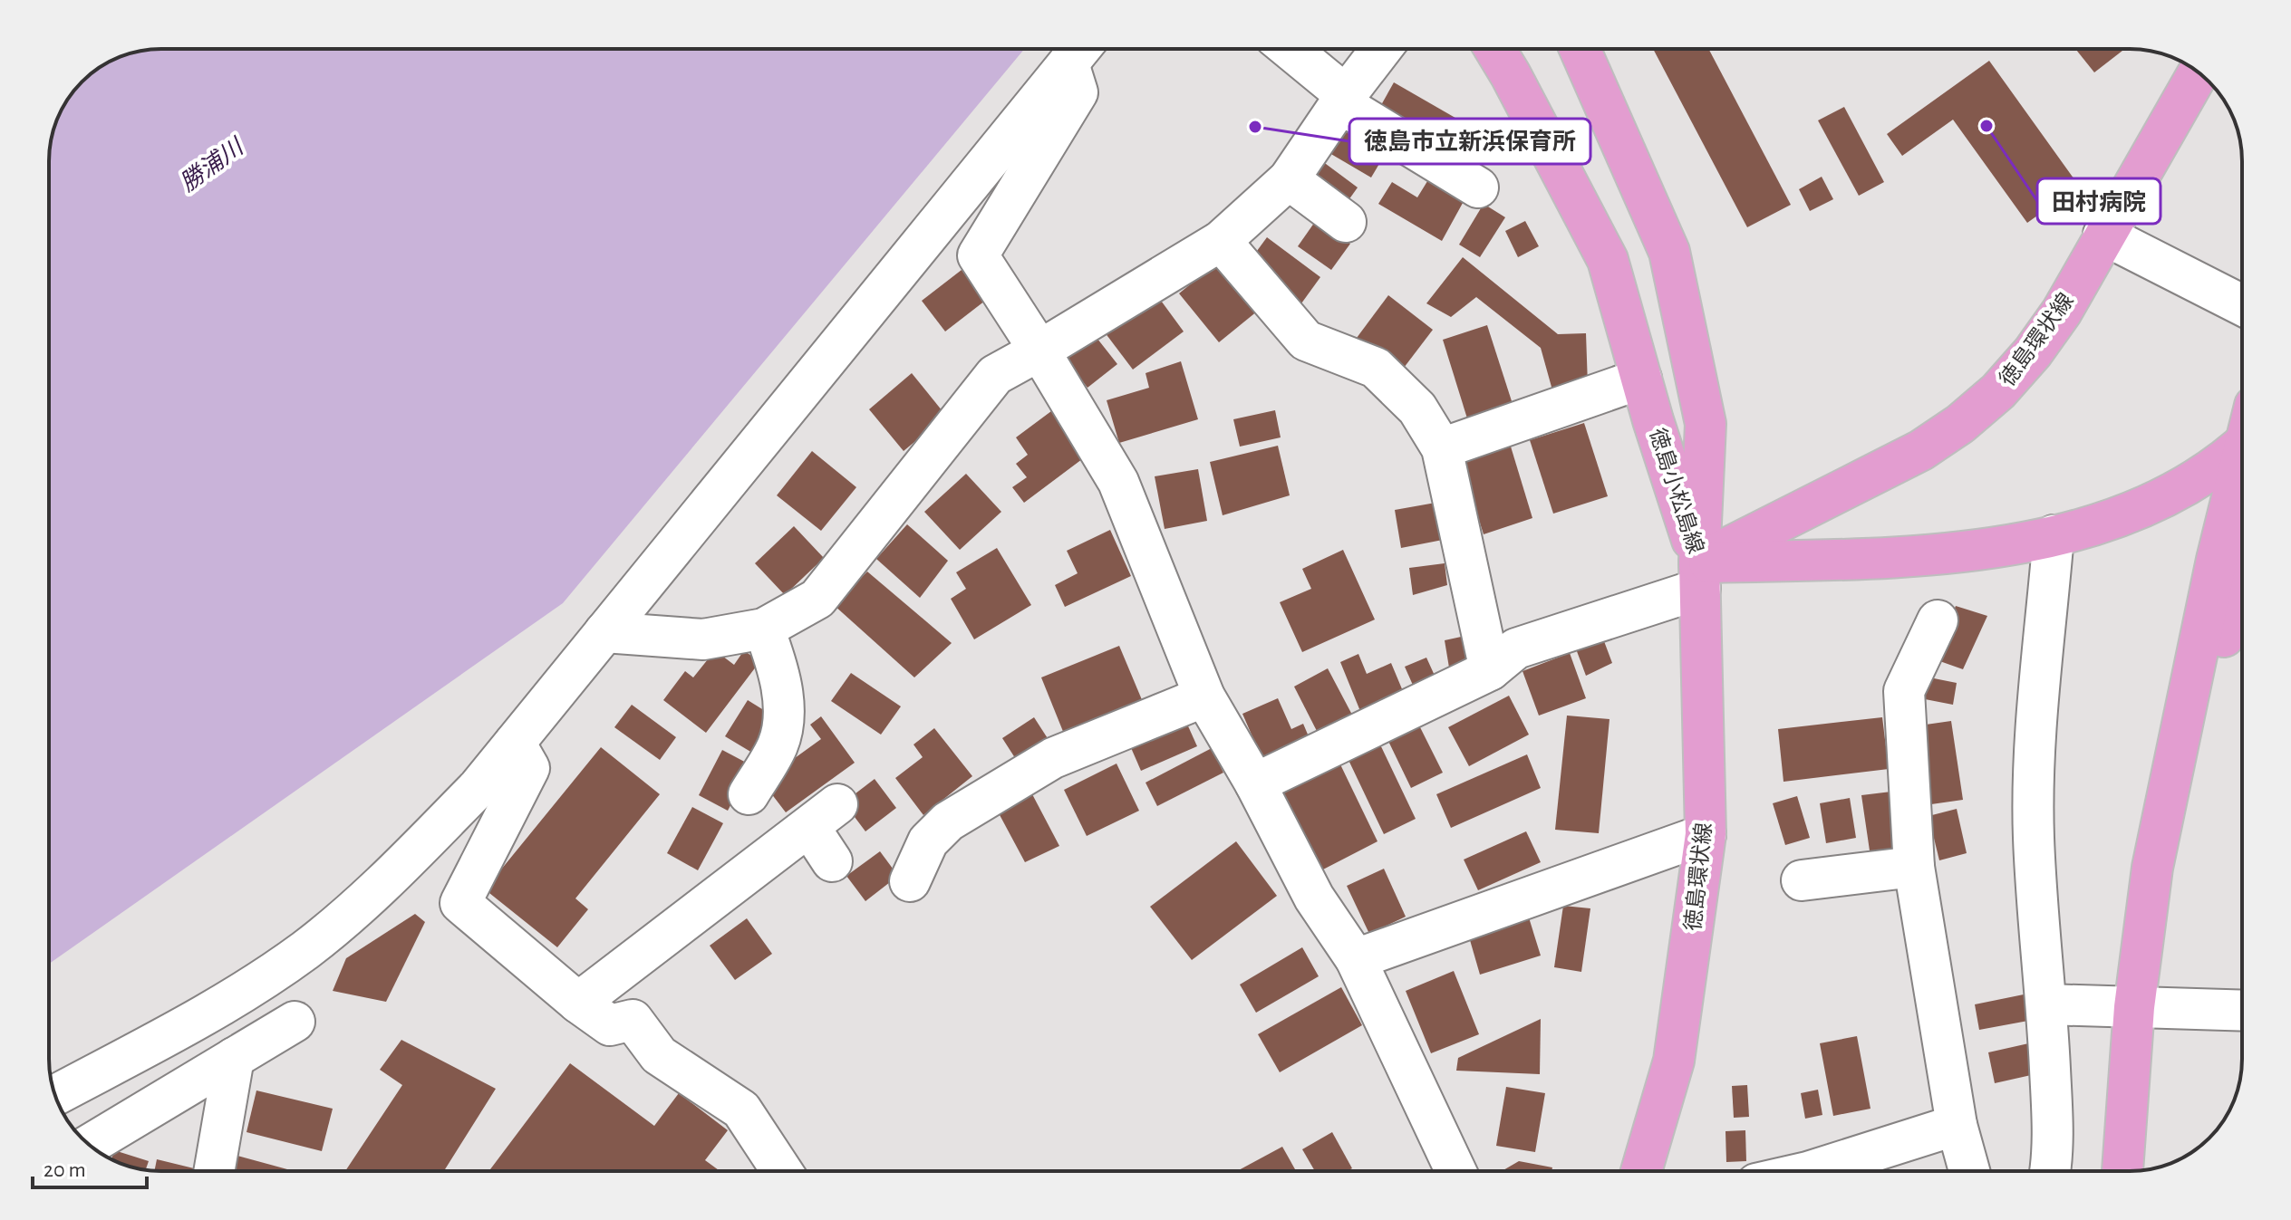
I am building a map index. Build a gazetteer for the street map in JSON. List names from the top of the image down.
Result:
{
  "streets": {
    "main road": ["徳島環状線", "徳島小松島線"]
  },
  "crossings": [
    ["徳島環状線", "徳島小松島線"]
  ],
  "water": ["勝浦川"],
  "places": ["田村病院", "徳島市立新浜保育所"],
  "scale_bar": "20 m"
}
